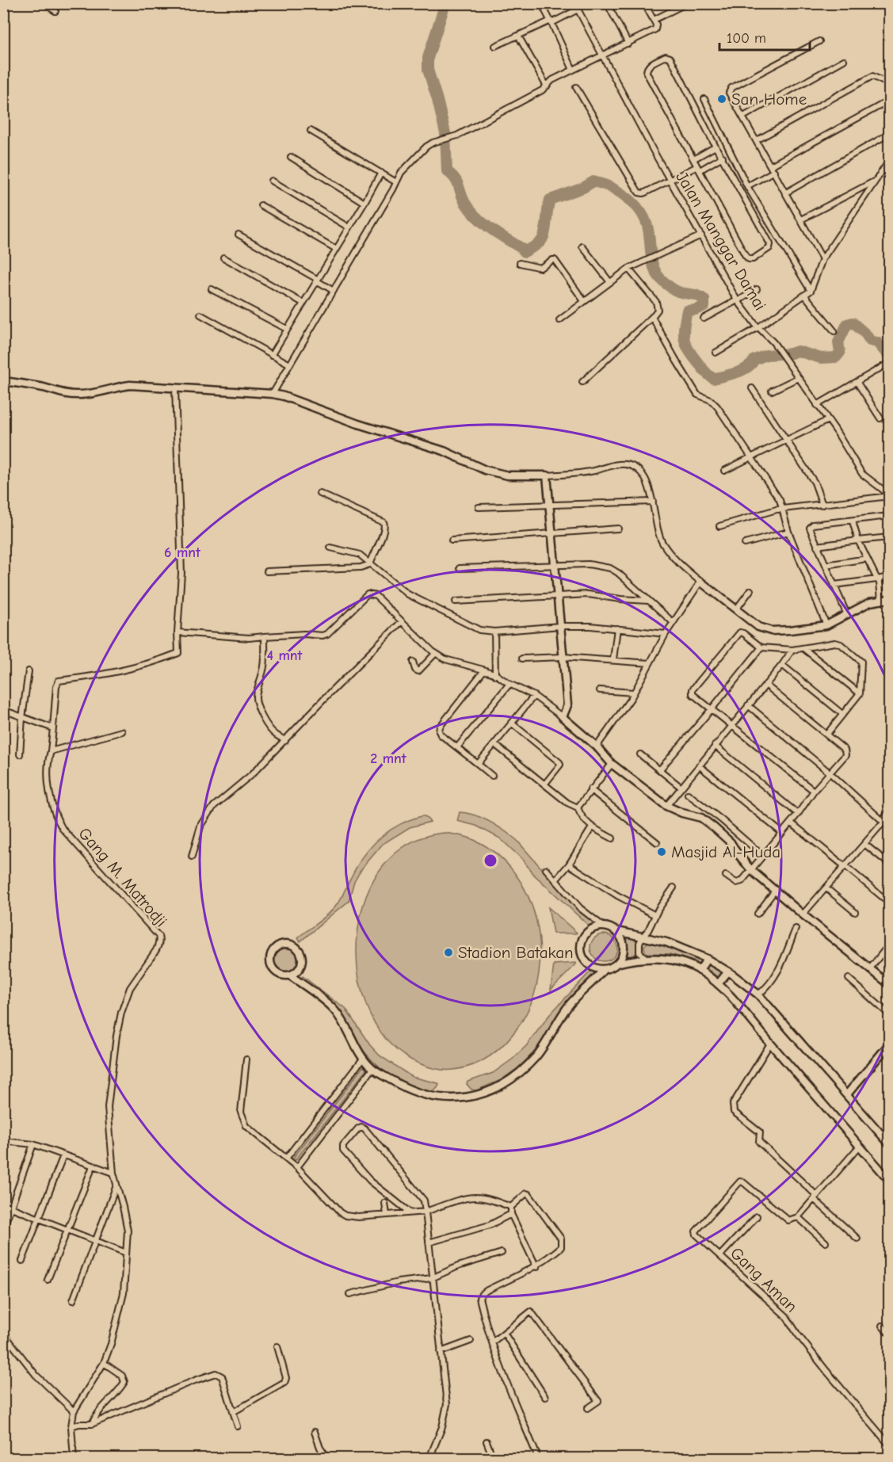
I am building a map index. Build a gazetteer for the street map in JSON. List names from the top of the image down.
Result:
{
  "streets": {
    "street": ["Jalan Manggar Damai", "Gang M. Matrodji", "Gang Aman"]
  },
  "places": ["San Home", "Masjid Al-Huda", "Stadion Batakan"],
  "scale_bar": "100 m",
  "rings": ["6 mnt", "4 mnt", "2 mnt"]
}
